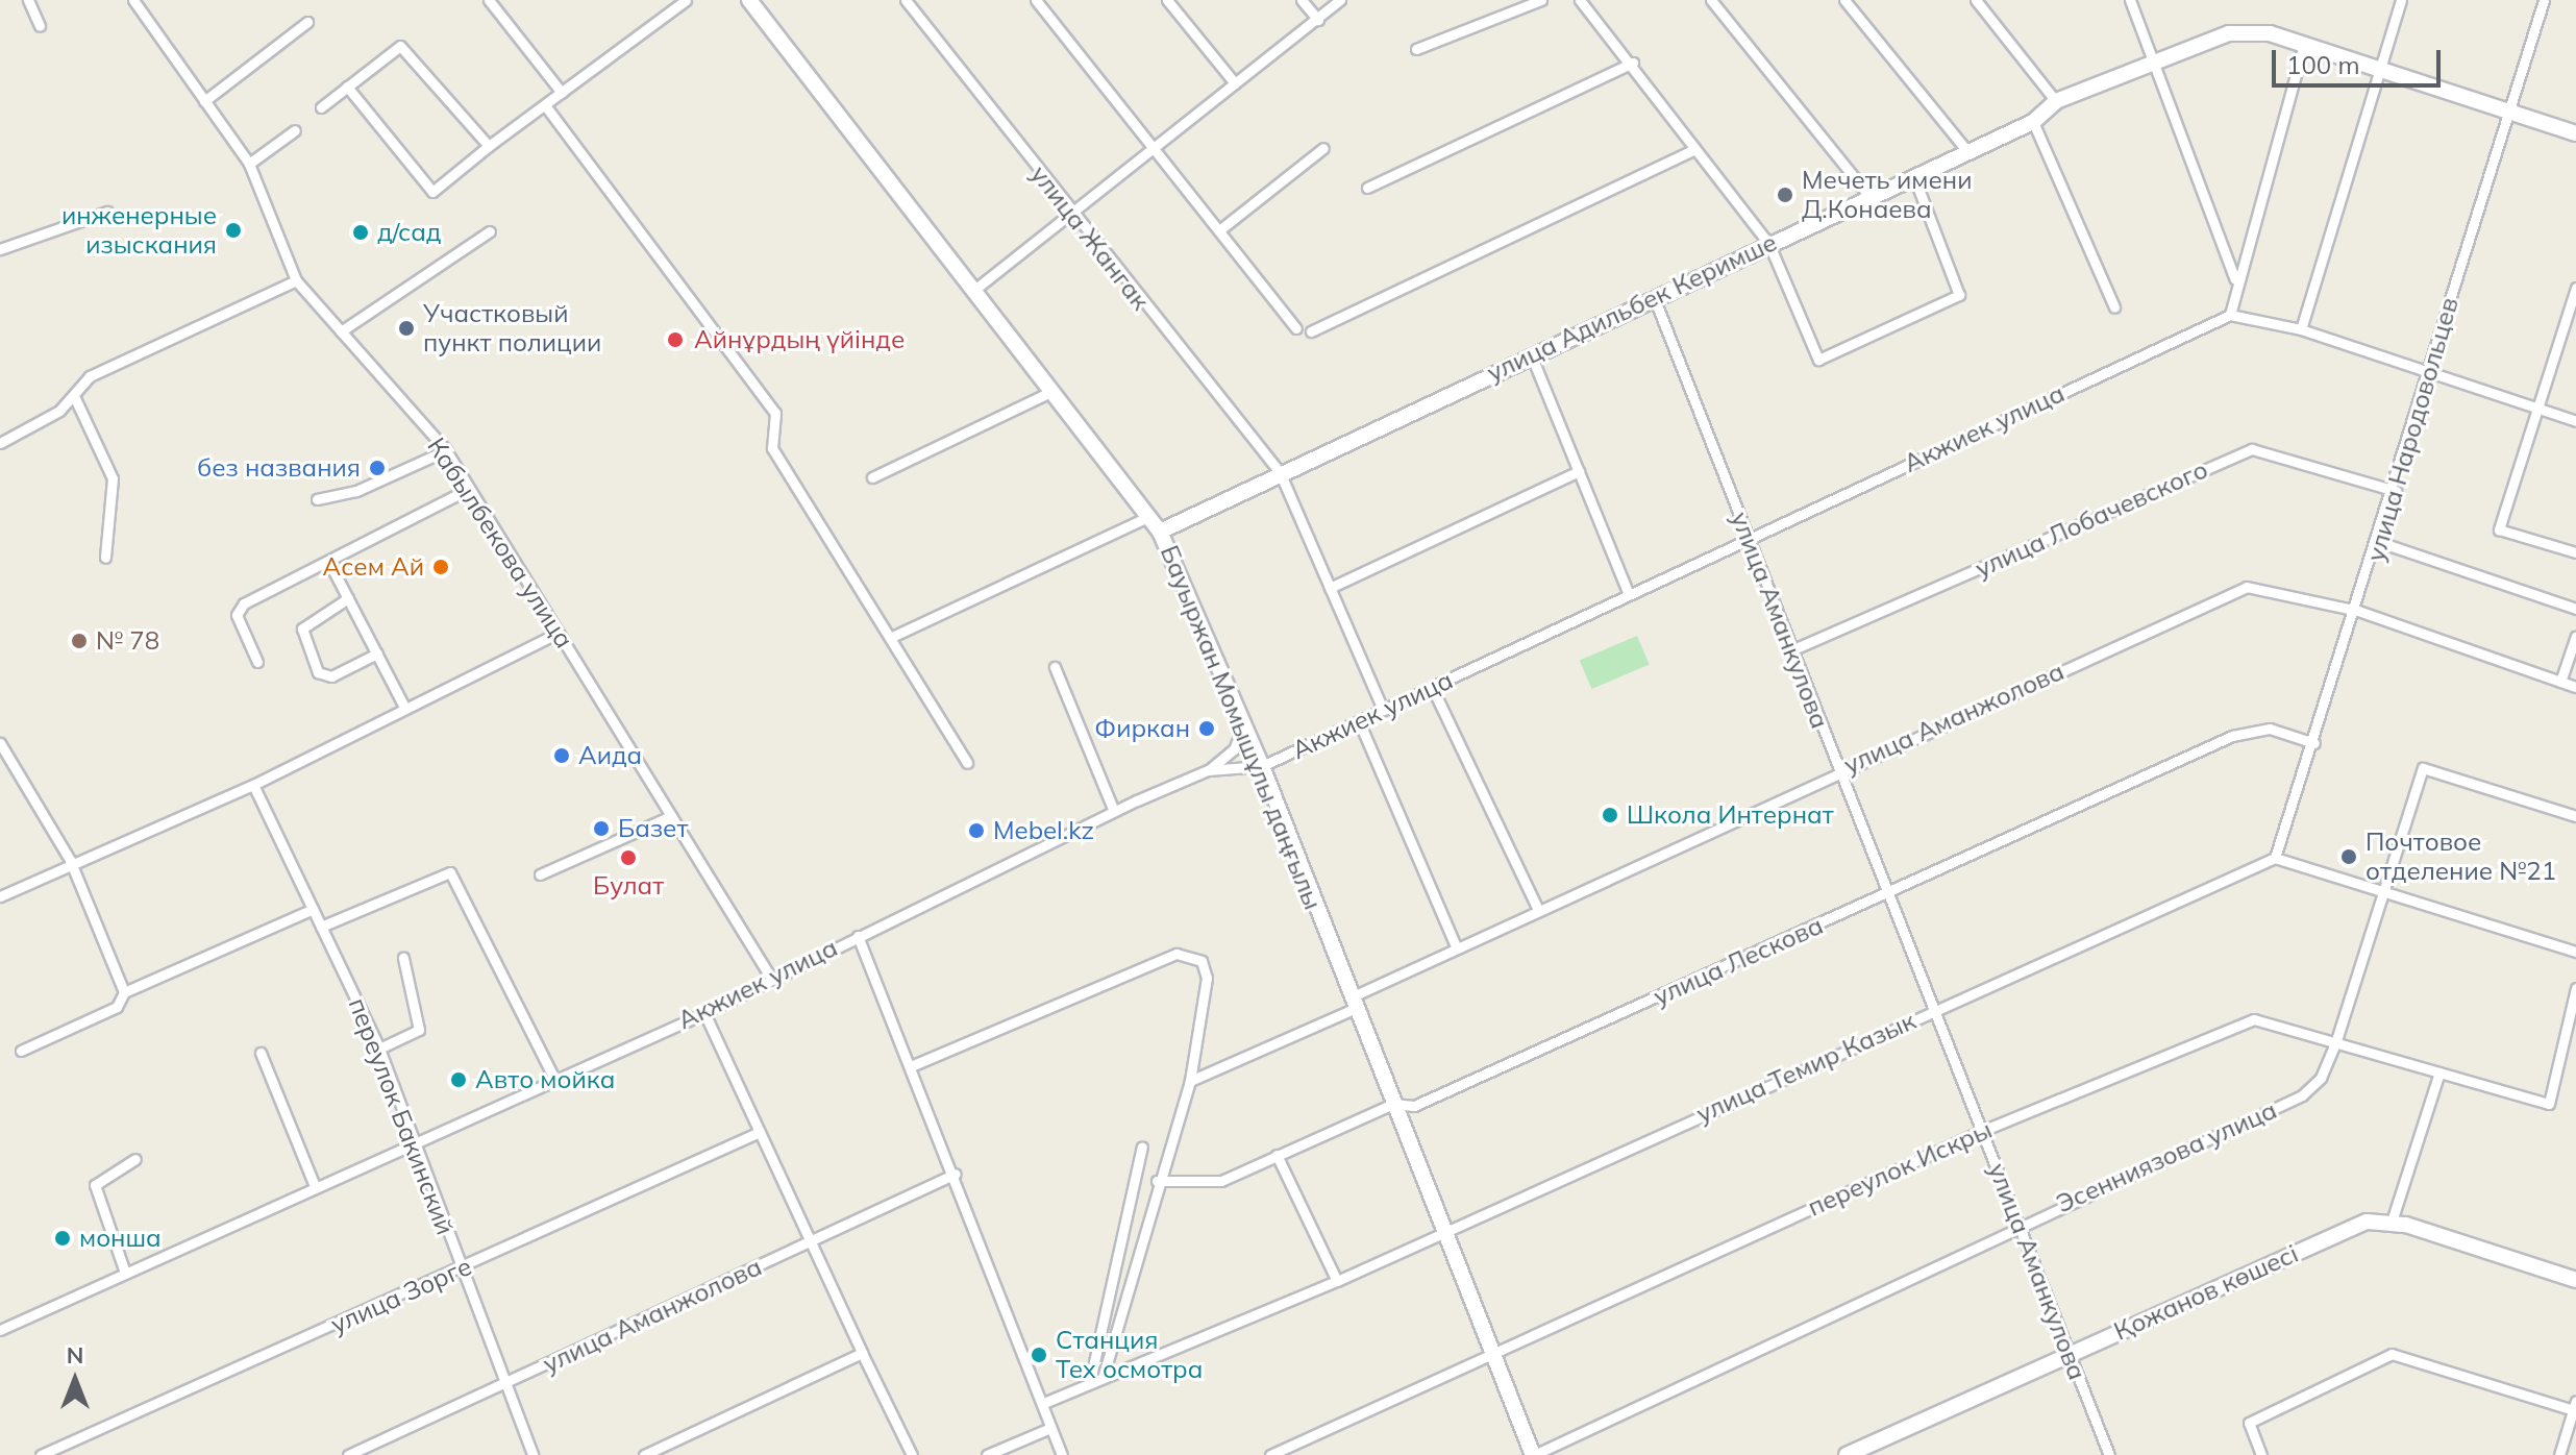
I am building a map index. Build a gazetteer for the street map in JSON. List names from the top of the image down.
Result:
{
  "streets": {
    "main road": ["улица Адильбек Керимше", "Бауыржан Момышұлы даңғылы", "Қожанов көшесі"],
    "street": [
      "улица Жангак",
      "Акжиек улица",
      "улица Народовольцев",
      "улица Лобачевского",
      "Кабылбекова улица",
      "улица Аманкулова",
      "улица Аманжолова",
      "улица Лескова",
      "улица Темир Казык",
      "переулок Бакинский",
      "Эсенниязова улица",
      "переулок Искры",
      "улица Зорге"
    ]
  },
  "crossings": [
    ["улица Жангак", "улица Адильбек Керимше"],
    ["улица Жангак", "Акжиек улица"],
    ["улица Адильбек Керимше", "улица Народовольцев"],
    ["улица Адильбек Керимше", "улица Аманкулова"],
    ["улица Адильбек Керимше", "Бауыржан Момышұлы даңғылы"],
    ["Акжиек улица", "Кабылбекова улица"],
    ["Акжиек улица", "улица Аманкулова"],
    ["Акжиек улица", "Бауыржан Момышұлы даңғылы"],
    ["Акжиек улица", "переулок Бакинский"],
    ["улица Народовольцев", "улица Лобачевского"],
    ["улица Народовольцев", "улица Аманжолова"],
    ["улица Народовольцев", "улица Лескова"],
    ["улица Народовольцев", "улица Темир Казык"],
    ["улица Лобачевского", "улица Аманкулова"],
    ["улица Аманкулова", "улица Аманжолова"],
    ["улица Аманкулова", "улица Лескова"],
    ["улица Аманкулова", "улица Темир Казык"],
    ["улица Аманкулова", "Эсенниязова улица"],
    ["улица Аманкулова", "переулок Искры"],
    ["улица Аманкулова", "Қожанов көшесі"],
    ["улица Аманжолова", "Бауыржан Момышұлы даңғылы"],
    ["улица Аманжолова", "переулок Бакинский"],
    ["Бауыржан Момышұлы даңғылы", "улица Лескова"],
    ["Бауыржан Момышұлы даңғылы", "улица Темир Казык"],
    ["Бауыржан Момышұлы даңғылы", "Эсенниязова улица"],
    ["Бауыржан Момышұлы даңғылы", "переулок Искры"],
    ["переулок Бакинский", "улица Зорге"],
    ["Эсенниязова улица", "переулок Искры"]
  ],
  "places": [
    "Мечеть имени Д.Конаева",
    "инженерные изыскания",
    "д/сад",
    "Участковый пункт полиции",
    "Айнұрдың үйінде",
    "без названия",
    "Асем Ай",
    "№ 78",
    "Фиркан",
    "Аида",
    "Школа Интернат",
    "Базет",
    "Mebel.kz",
    "Почтовое отделение №21",
    "Булат",
    "Авто мойка",
    "монша",
    "Станция Тех осмотра"
  ],
  "scale_bar": "100 m",
  "north": "top"
}
